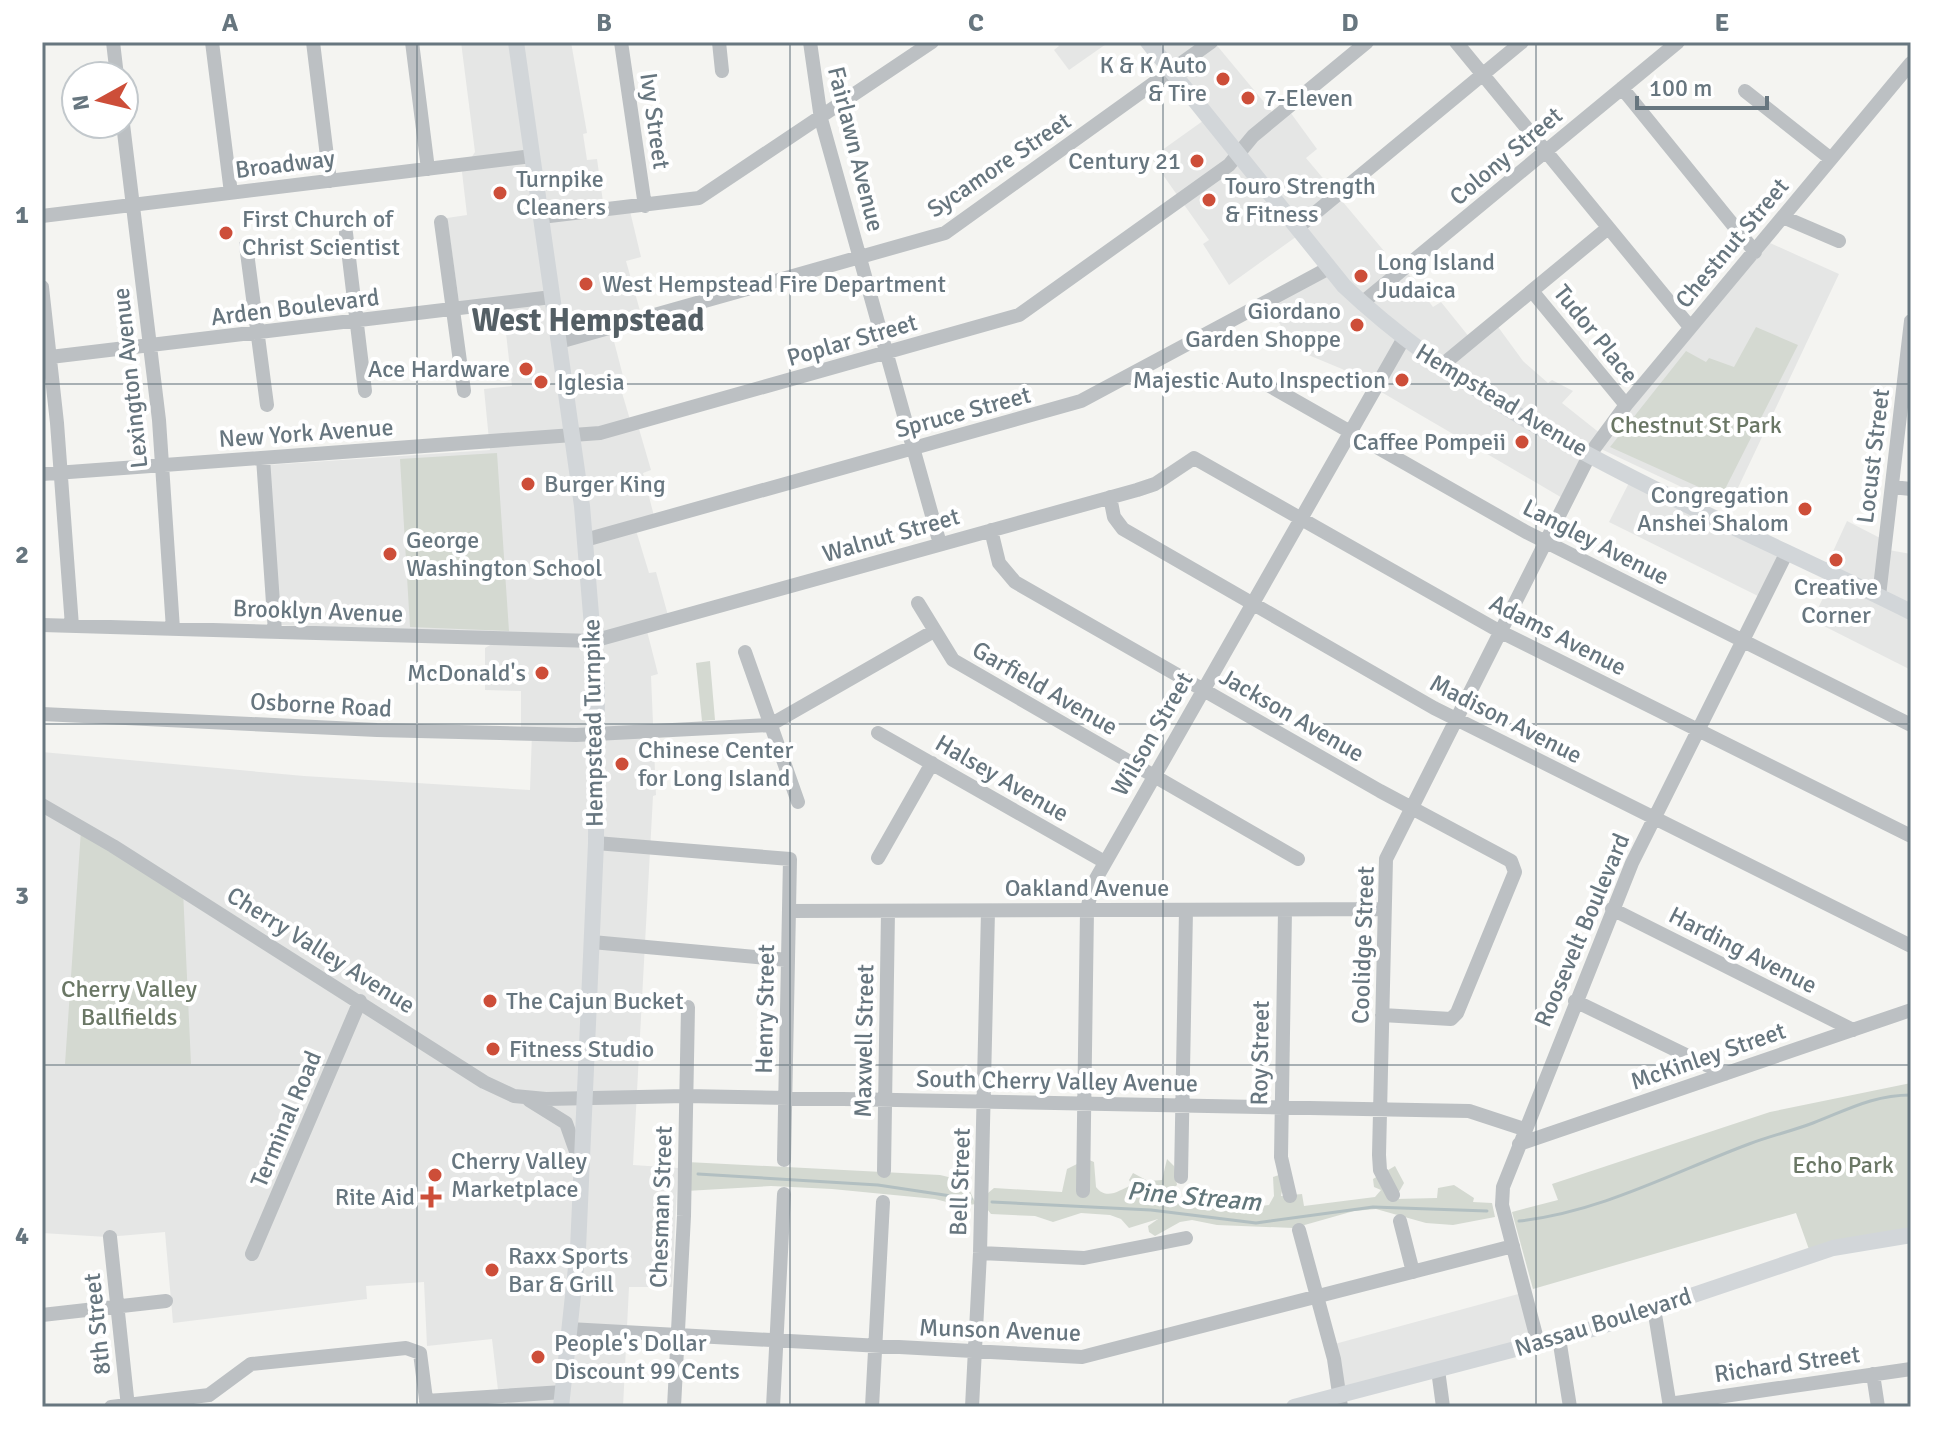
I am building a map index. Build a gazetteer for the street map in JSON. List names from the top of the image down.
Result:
{
  "streets": {
    "main road": ["Hempstead Avenue", "Hempstead Turnpike", "Nassau Boulevard"],
    "street": [
      "Ivy Street",
      "Fairlawn Avenue",
      "Colony Street",
      "Broadway",
      "Sycamore Street",
      "Chestnut Street",
      "Arden Boulevard",
      "Tudor Place",
      "Poplar Street",
      "Lexington Avenue",
      "Spruce Street",
      "New York Avenue",
      "Locust Street",
      "Walnut Street",
      "Langley Avenue",
      "Brooklyn Avenue",
      "Adams Avenue",
      "Garfield Avenue",
      "Osborne Road",
      "Jackson Avenue",
      "Madison Avenue",
      "Wilson Street",
      "Halsey Avenue",
      "Oakland Avenue",
      "Roosevelt Boulevard",
      "Coolidge Street",
      "Cherry Valley Avenue",
      "Harding Avenue",
      "Henry Street",
      "Maxwell Street",
      "Roy Street",
      "McKinley Street",
      "South Cherry Valley Avenue",
      "Terminal Road",
      "Bell Street",
      "Chesman Street",
      "8th Street",
      "Munson Avenue",
      "Richard Street"
    ]
  },
  "crossings": [
    ["Fairlawn Avenue", "Sycamore Street"],
    ["Fairlawn Avenue", "Poplar Street"],
    ["Fairlawn Avenue", "Spruce Street"],
    ["Fairlawn Avenue", "Walnut Street"],
    ["Colony Street", "Hempstead Avenue"],
    ["Broadway", "Lexington Avenue"],
    ["Broadway", "Hempstead Turnpike"],
    ["Sycamore Street", "Hempstead Avenue"],
    ["Sycamore Street", "Hempstead Turnpike"],
    ["Chestnut Street", "Tudor Place"],
    ["Chestnut Street", "Hempstead Avenue"],
    ["Chestnut Street", "Coolidge Street"],
    ["Arden Boulevard", "Lexington Avenue"],
    ["Arden Boulevard", "Hempstead Turnpike"],
    ["Poplar Street", "Hempstead Avenue"],
    ["Poplar Street", "New York Avenue"],
    ["Poplar Street", "Hempstead Turnpike"],
    ["Lexington Avenue", "New York Avenue"],
    ["Lexington Avenue", "Brooklyn Avenue"],
    ["Hempstead Avenue", "Spruce Street"],
    ["Hempstead Avenue", "Locust Street"],
    ["Hempstead Avenue", "Wilson Street"],
    ["Hempstead Avenue", "Roosevelt Boulevard"],
    ["Hempstead Avenue", "Coolidge Street"],
    ["Spruce Street", "Hempstead Turnpike"],
    ["New York Avenue", "Hempstead Turnpike"],
    ["Walnut Street", "Brooklyn Avenue"],
    ["Walnut Street", "Adams Avenue"],
    ["Walnut Street", "Jackson Avenue"],
    ["Walnut Street", "Madison Avenue"],
    ["Walnut Street", "Hempstead Turnpike"],
    ["Langley Avenue", "Wilson Street"],
    ["Langley Avenue", "Roosevelt Boulevard"],
    ["Langley Avenue", "Coolidge Street"],
    ["Brooklyn Avenue", "Hempstead Turnpike"],
    ["Adams Avenue", "Wilson Street"],
    ["Adams Avenue", "Roosevelt Boulevard"],
    ["Adams Avenue", "Coolidge Street"],
    ["Garfield Avenue", "Wilson Street"],
    ["Osborne Road", "Hempstead Turnpike"],
    ["Jackson Avenue", "Wilson Street"],
    ["Jackson Avenue", "Coolidge Street"],
    ["Madison Avenue", "Wilson Street"],
    ["Madison Avenue", "Roosevelt Boulevard"],
    ["Madison Avenue", "Coolidge Street"],
    ["Hempstead Turnpike", "Cherry Valley Avenue"],
    ["Hempstead Turnpike", "Henry Street"],
    ["Hempstead Turnpike", "South Cherry Valley Avenue"],
    ["Hempstead Turnpike", "Munson Avenue"],
    ["Wilson Street", "Halsey Avenue"],
    ["Wilson Street", "Oakland Avenue"],
    ["Wilson Street", "South Cherry Valley Avenue"],
    ["Oakland Avenue", "Coolidge Street"],
    ["Oakland Avenue", "Henry Street"],
    ["Oakland Avenue", "Maxwell Street"],
    ["Oakland Avenue", "Roy Street"],
    ["Oakland Avenue", "Bell Street"],
    ["Roosevelt Boulevard", "Harding Avenue"],
    ["Roosevelt Boulevard", "McKinley Street"],
    ["Roosevelt Boulevard", "South Cherry Valley Avenue"],
    ["Roosevelt Boulevard", "Nassau Boulevard"],
    ["Roosevelt Boulevard", "Munson Avenue"],
    ["Coolidge Street", "South Cherry Valley Avenue"],
    ["Cherry Valley Avenue", "South Cherry Valley Avenue"],
    ["Cherry Valley Avenue", "Terminal Road"],
    ["Harding Avenue", "McKinley Street"],
    ["Henry Street", "South Cherry Valley Avenue"],
    ["Maxwell Street", "South Cherry Valley Avenue"],
    ["Roy Street", "South Cherry Valley Avenue"],
    ["McKinley Street", "South Cherry Valley Avenue"],
    ["South Cherry Valley Avenue", "Bell Street"],
    ["South Cherry Valley Avenue", "Chesman Street"],
    ["Bell Street", "Munson Avenue"],
    ["Chesman Street", "Munson Avenue"]
  ],
  "districts": ["West Hempstead"],
  "water": ["Pine Stream"],
  "parks": ["Chestnut St Park", "Cherry Valley Ballfields", "Echo Park"],
  "places": {
    "other": [
      "K & K Auto & Tire",
      "7-Eleven",
      "Century 21",
      "Turnpike Cleaners",
      "Touro Strength & Fitness",
      "First Church of Christ Scientist",
      "Long Island Judaica",
      "West Hempstead Fire Department",
      "Giordano Garden Shoppe",
      "Ace Hardware",
      "Majestic Auto Inspection",
      "Iglesia",
      "Caffee Pompeii",
      "Burger King",
      "Congregation Anshei Shalom",
      "George Washington School",
      "Creative Corner",
      "McDonald's",
      "Chinese Center for Long Island",
      "The Cajun Bucket",
      "Fitness Studio",
      "Cherry Valley Marketplace",
      "Raxx Sports Bar & Grill",
      "People's Dollar Discount 99 Cents"
    ],
    "health": ["Rite Aid"]
  },
  "scale_bar": "100 m",
  "north": "left",
  "grid": {
    "columns": [
      "A",
      "B",
      "C",
      "D",
      "E"
    ],
    "rows": [
      "1",
      "2",
      "3",
      "4"
    ]
  }
}
